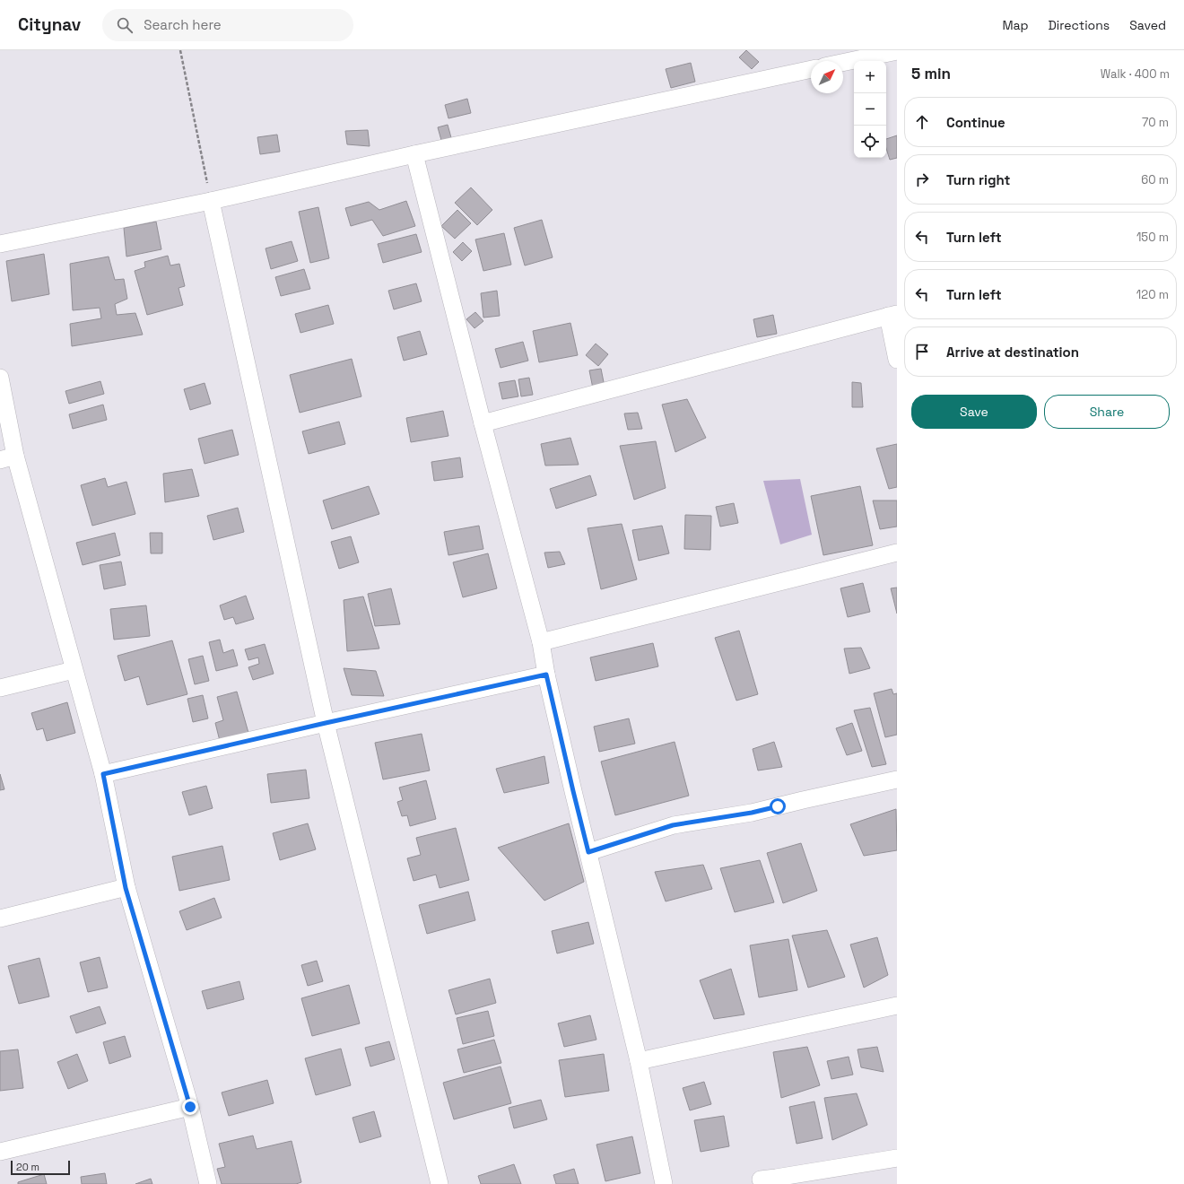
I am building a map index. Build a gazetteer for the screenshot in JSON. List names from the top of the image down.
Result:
{
  "scale_bar": "20 m",
  "north": "top right",
  "page": {
    "header": "Citynav",
    "search": "Search here",
    "nav": ["Map", "Directions", "Saved"],
    "heading": ["5 min", "Walk · 400 m"],
    "map_buttons": ["+", "−"],
    "list": [
      ["Continue", "70 m"],
      ["Turn right", "60 m"],
      ["Turn left", "150 m"],
      ["Turn left", "120 m"],
      "Arrive at destination"
    ],
    "buttons": ["Save", "Share"],
    "scale": "20 m"
  }
}
